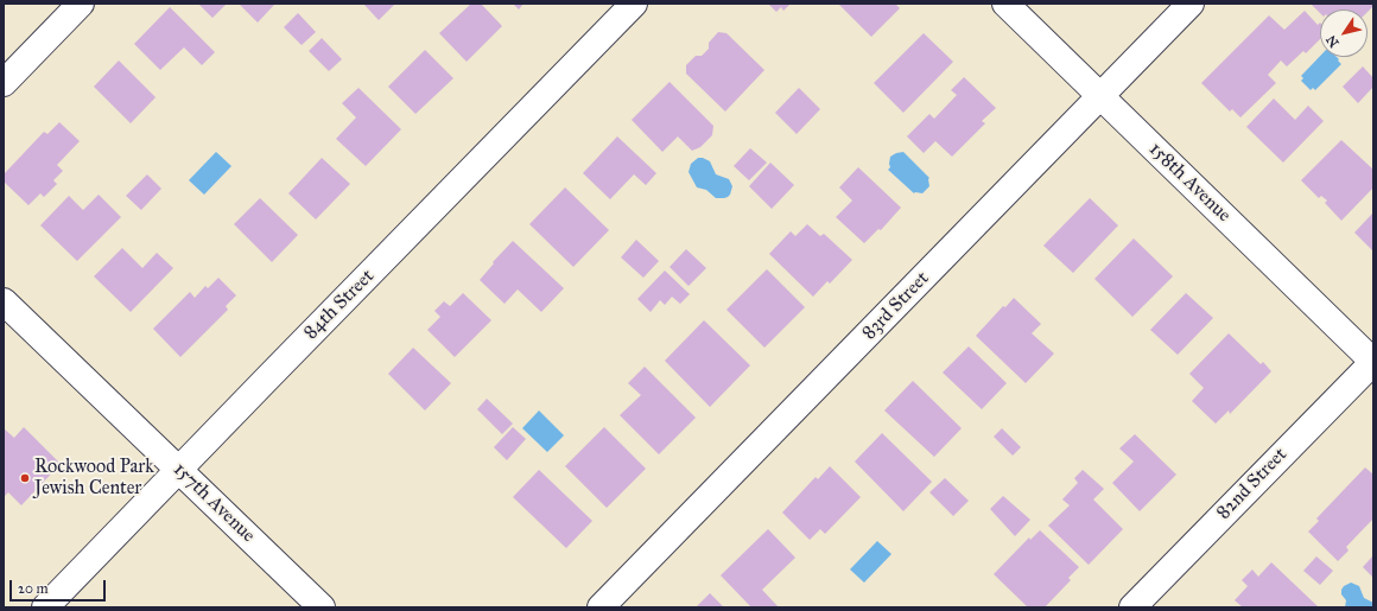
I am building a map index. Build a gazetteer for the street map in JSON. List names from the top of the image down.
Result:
{
  "streets": {
    "street": [
      "158th Avenue",
      "84th Street",
      "83rd Street",
      "82nd Street",
      "157th Avenue"
    ]
  },
  "crossings": [
    ["158th Avenue", "83rd Street"],
    ["158th Avenue", "82nd Street"],
    ["84th Street", "157th Avenue"]
  ],
  "places": ["Rockwood Park Jewish Center"],
  "scale_bar": "20 m",
  "north": "bottom left"
}
